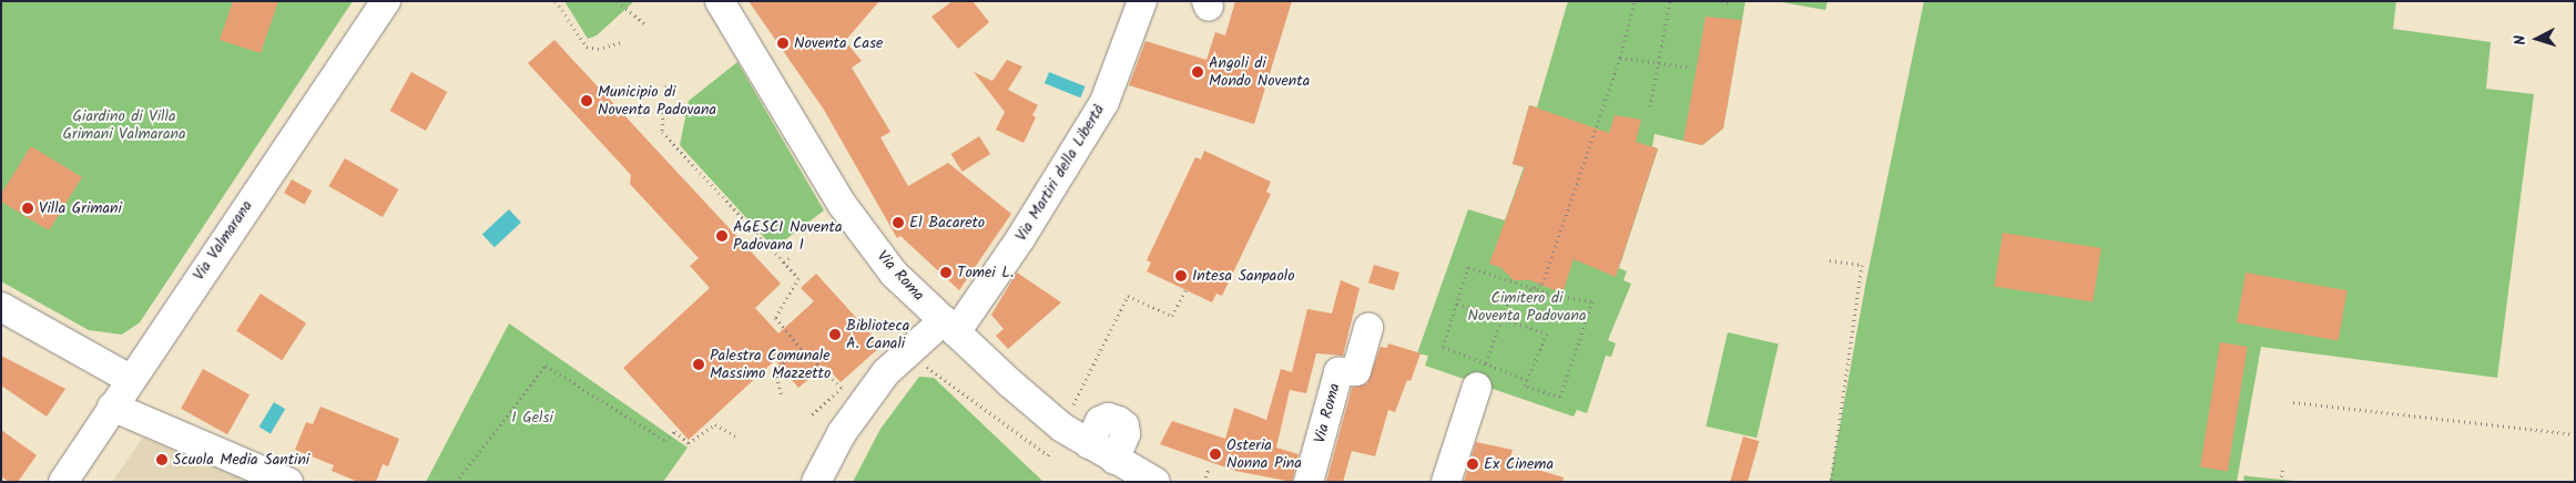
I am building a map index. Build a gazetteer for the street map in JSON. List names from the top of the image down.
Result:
{
  "streets": {
    "street": ["Via Martiri della Libertà", "Via Valmarana", "Via Roma"]
  },
  "crossings": [
    ["Via Martiri della Libertà", "Via Roma"]
  ],
  "parks": ["Giardino di Villa Grimani Valmarana", "Cimitero di Noventa Padovana", "I Gelsi"],
  "places": [
    "Noventa Case",
    "Angoli di Mondo Noventa",
    "Municipio di Noventa Padovana",
    "Villa Grimani",
    "El Bacareto",
    "AGESCI Noventa Padovana 1",
    "Tomei L.",
    "Intesa Sanpaolo",
    "Biblioteca A. Canali",
    "Palestra Comunale Massimo Mazzetto",
    "Osteria Nonna Pina",
    "Scuola Media Santini",
    "Ex Cinema"
  ],
  "north": "left"
}
